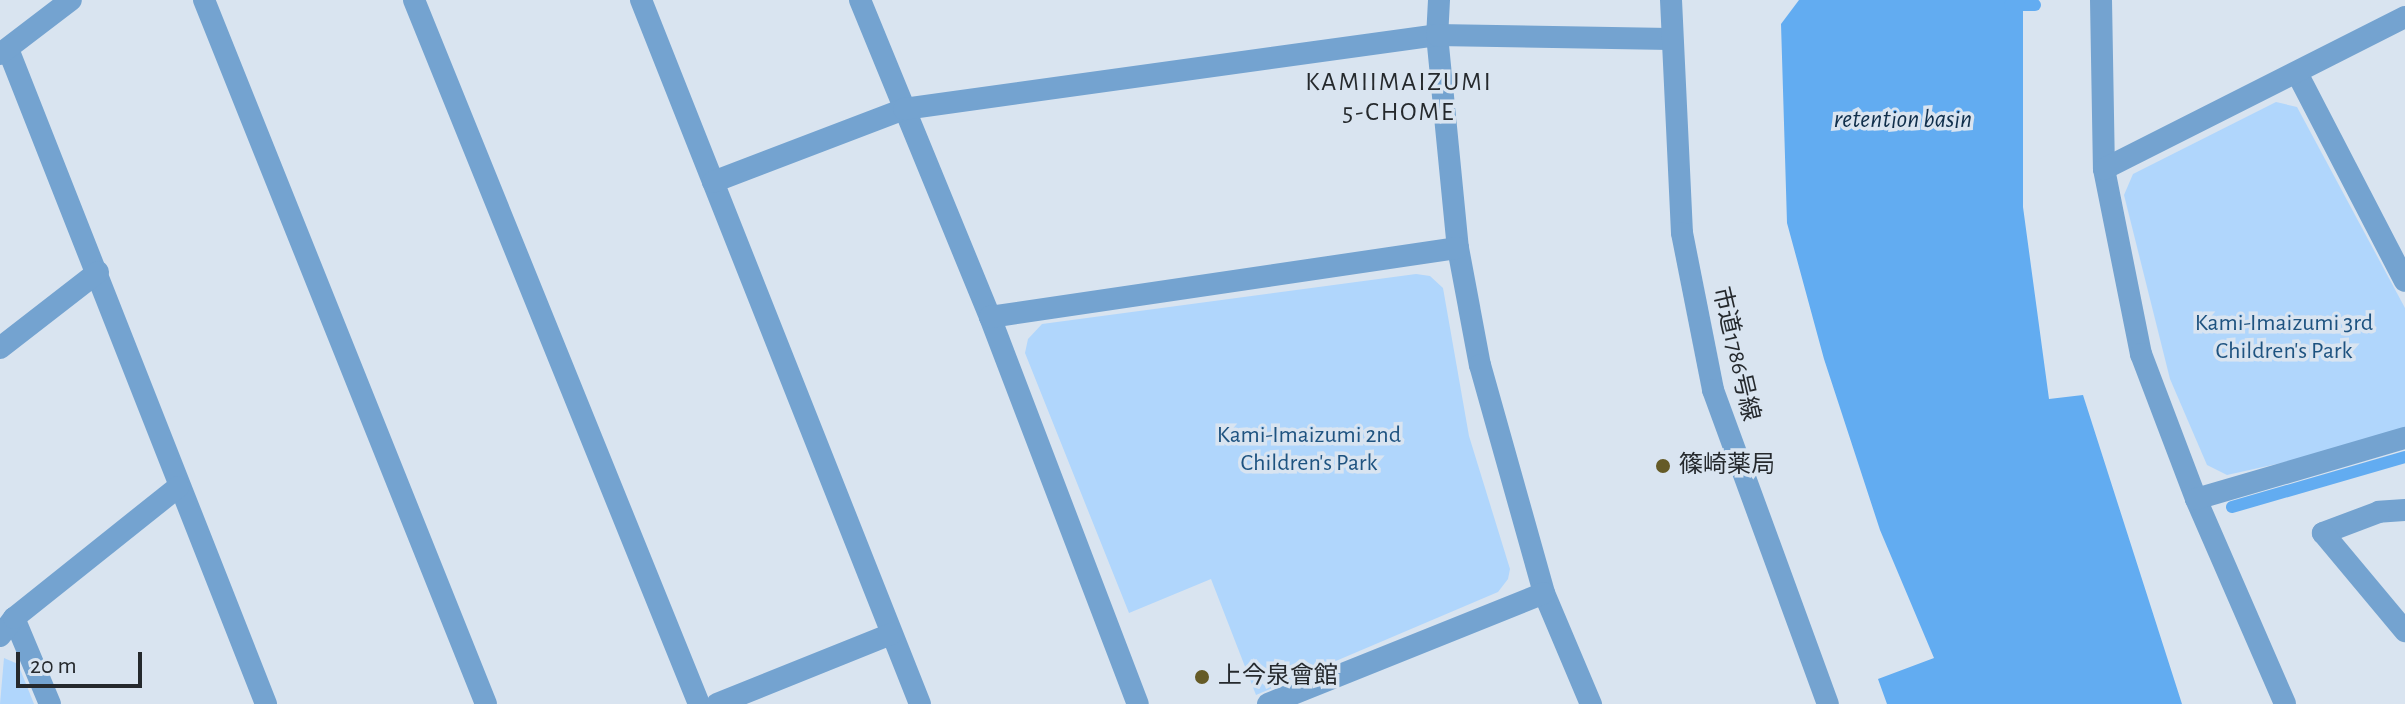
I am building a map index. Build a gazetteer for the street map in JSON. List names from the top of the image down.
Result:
{
  "streets": {
    "street": ["市道1786号線"]
  },
  "districts": ["KAMIIMAIZUMI 5-CHOME"],
  "water": ["retention basin"],
  "parks": ["Kami-Imaizumi 3rd Children's Park", "Kami-Imaizumi 2nd Children's Park"],
  "places": ["篠崎薬局", "上今泉會館"],
  "scale_bar": "20 m"
}
